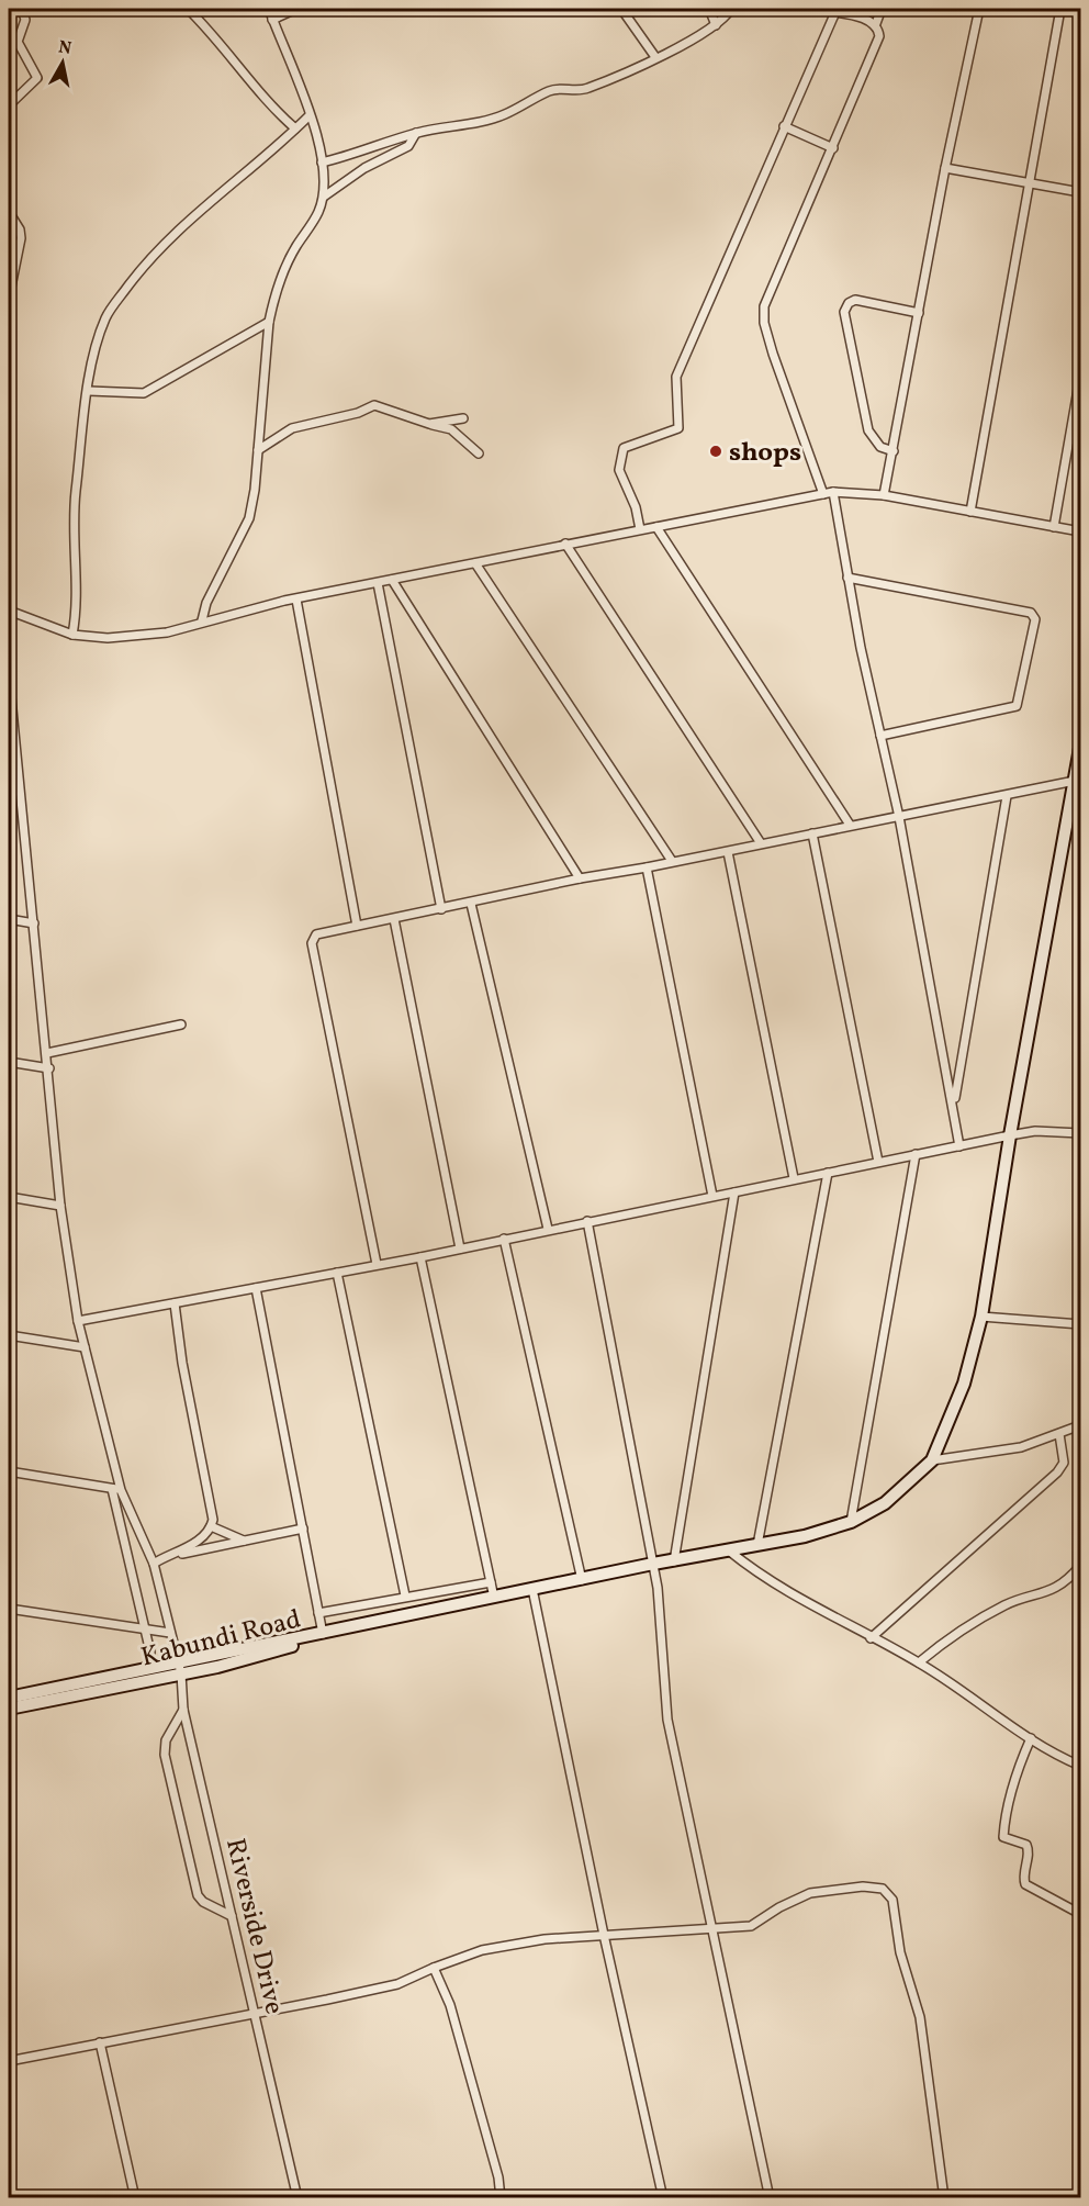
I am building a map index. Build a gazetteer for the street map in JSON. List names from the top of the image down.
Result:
{
  "streets": {
    "street": ["Kabundi Road", "Riverside Drive"]
  },
  "crossings": [
    ["Kabundi Road", "Riverside Drive"]
  ],
  "places": ["shops"],
  "north": "top"
}
